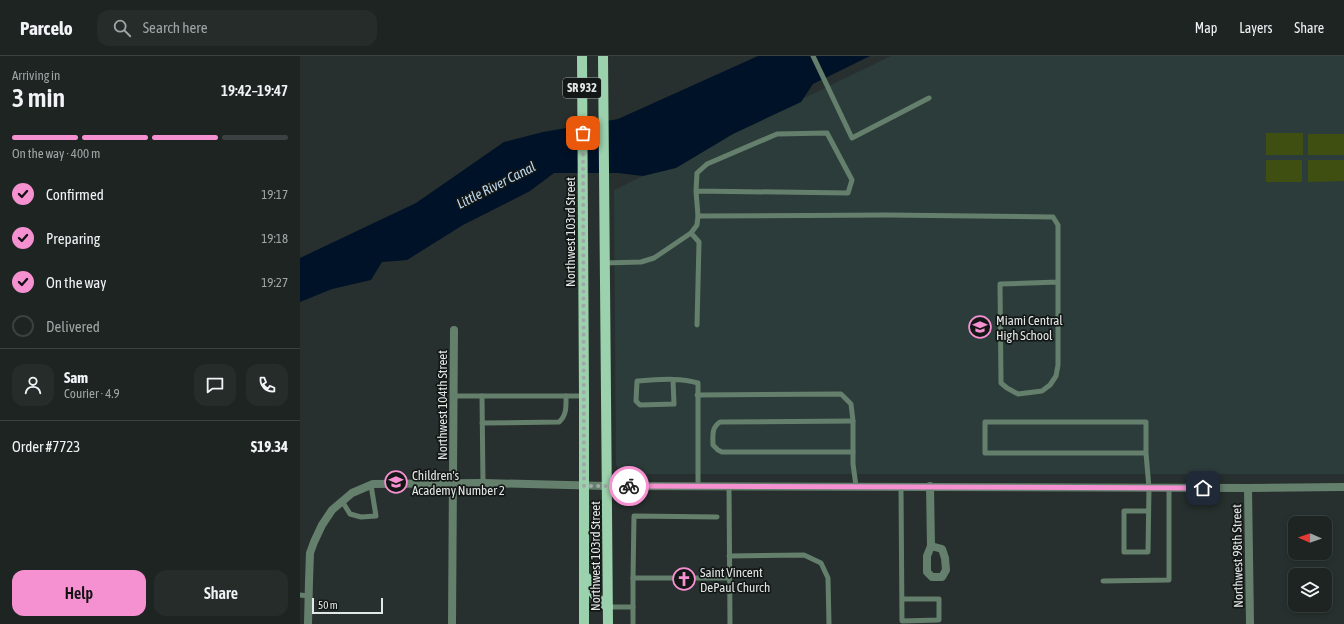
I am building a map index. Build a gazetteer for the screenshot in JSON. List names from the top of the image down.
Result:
{
  "streets": {
    "main road": ["SR 932", "Northwest 103rd Street"],
    "street": ["Northwest 104th Street", "Northwest 98th Street"]
  },
  "water": ["Little River Canal"],
  "places": {
    "school or university": ["Miami Central High School", "Children's Academy Number 2"],
    "church": ["Saint Vincent DePaul Church"]
  },
  "scale_bar": "50 m",
  "north": "left",
  "page": {
    "header": "Parcelo",
    "search": "Search here",
    "nav": ["Map", "Layers", "Share"],
    "heading": ["3 min", "Arriving in", "19:42–19:47"],
    "panel": [
      "Sam",
      "Courier · 4.9",
      "Order #7723",
      "$19.34"
    ],
    "bar": "On the way · 400 m",
    "list": [
      ["Confirmed", "19:17"],
      ["Preparing", "19:18"],
      ["On the way", "19:27"],
      "Delivered"
    ],
    "buttons": ["Help", "Share"],
    "scale": "50 m"
  }
}
